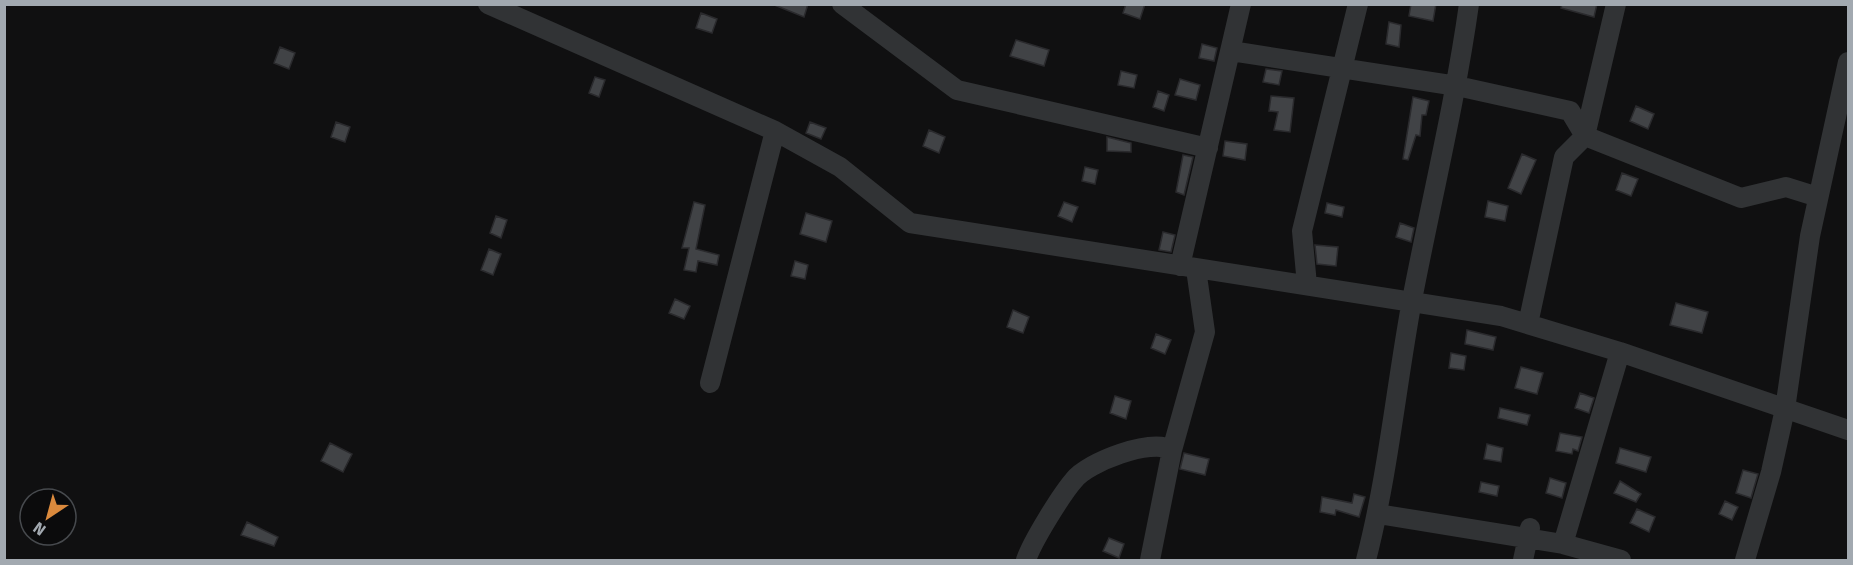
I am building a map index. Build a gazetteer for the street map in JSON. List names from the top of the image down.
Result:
{
  "north": "bottom left"
}
